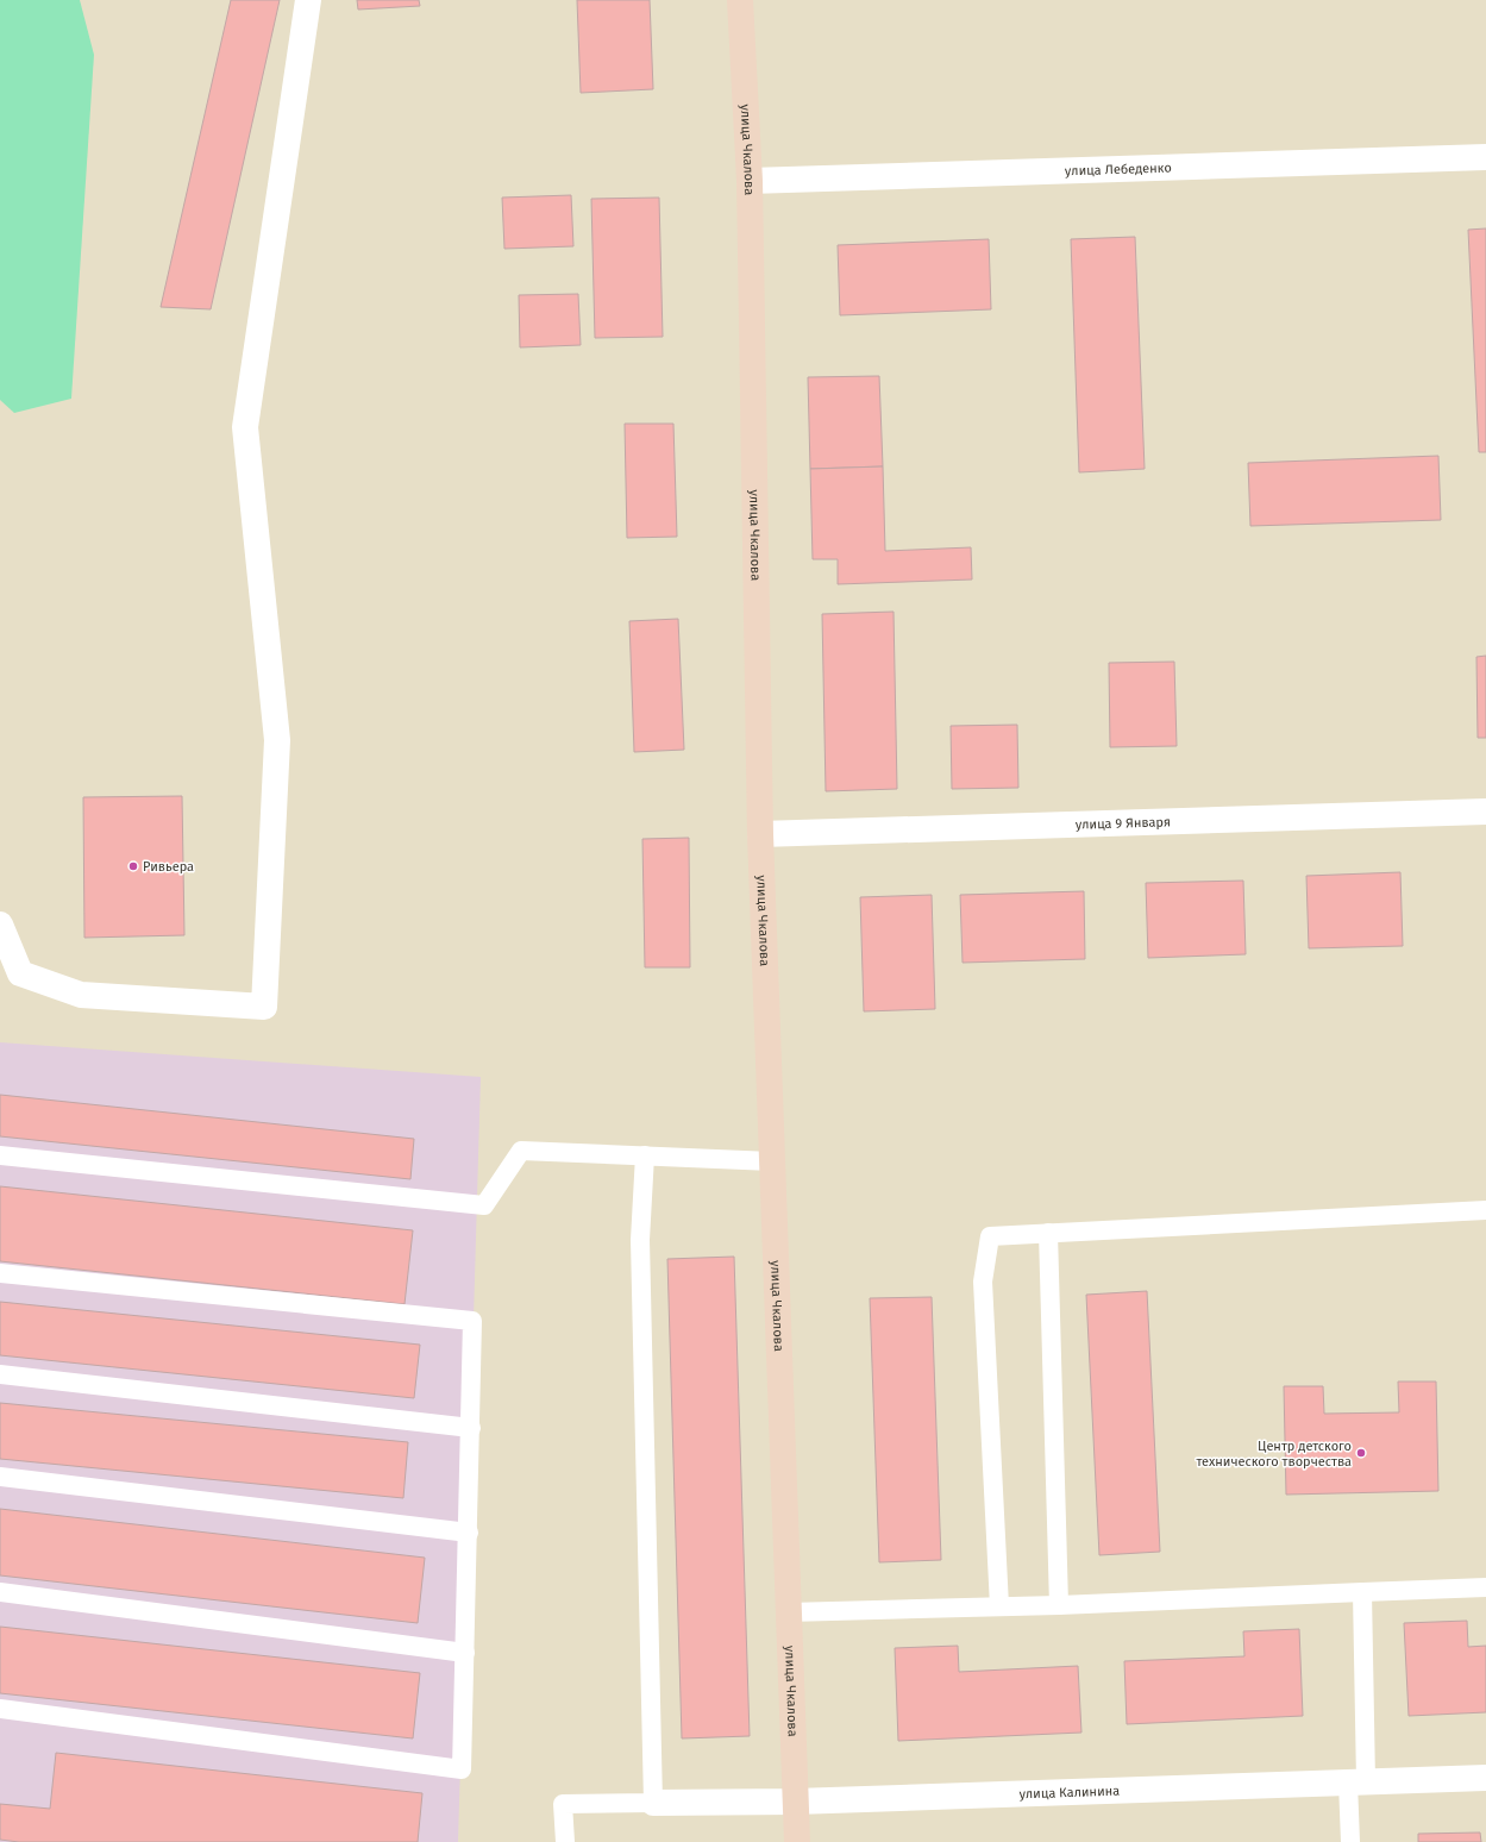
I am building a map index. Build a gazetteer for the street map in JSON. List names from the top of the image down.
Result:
{
  "streets": {
    "street": [
      "улица Чкалова",
      "улица Лебеденко",
      "улица 9 Января",
      "улица Калинина"
    ]
  },
  "crossings": [
    ["улица Чкалова", "улица Лебеденко"],
    ["улица Чкалова", "улица 9 Января"],
    ["улица Чкалова", "улица Калинина"]
  ],
  "places": ["Ривьера", "Центр детского технического творчества"]
}
